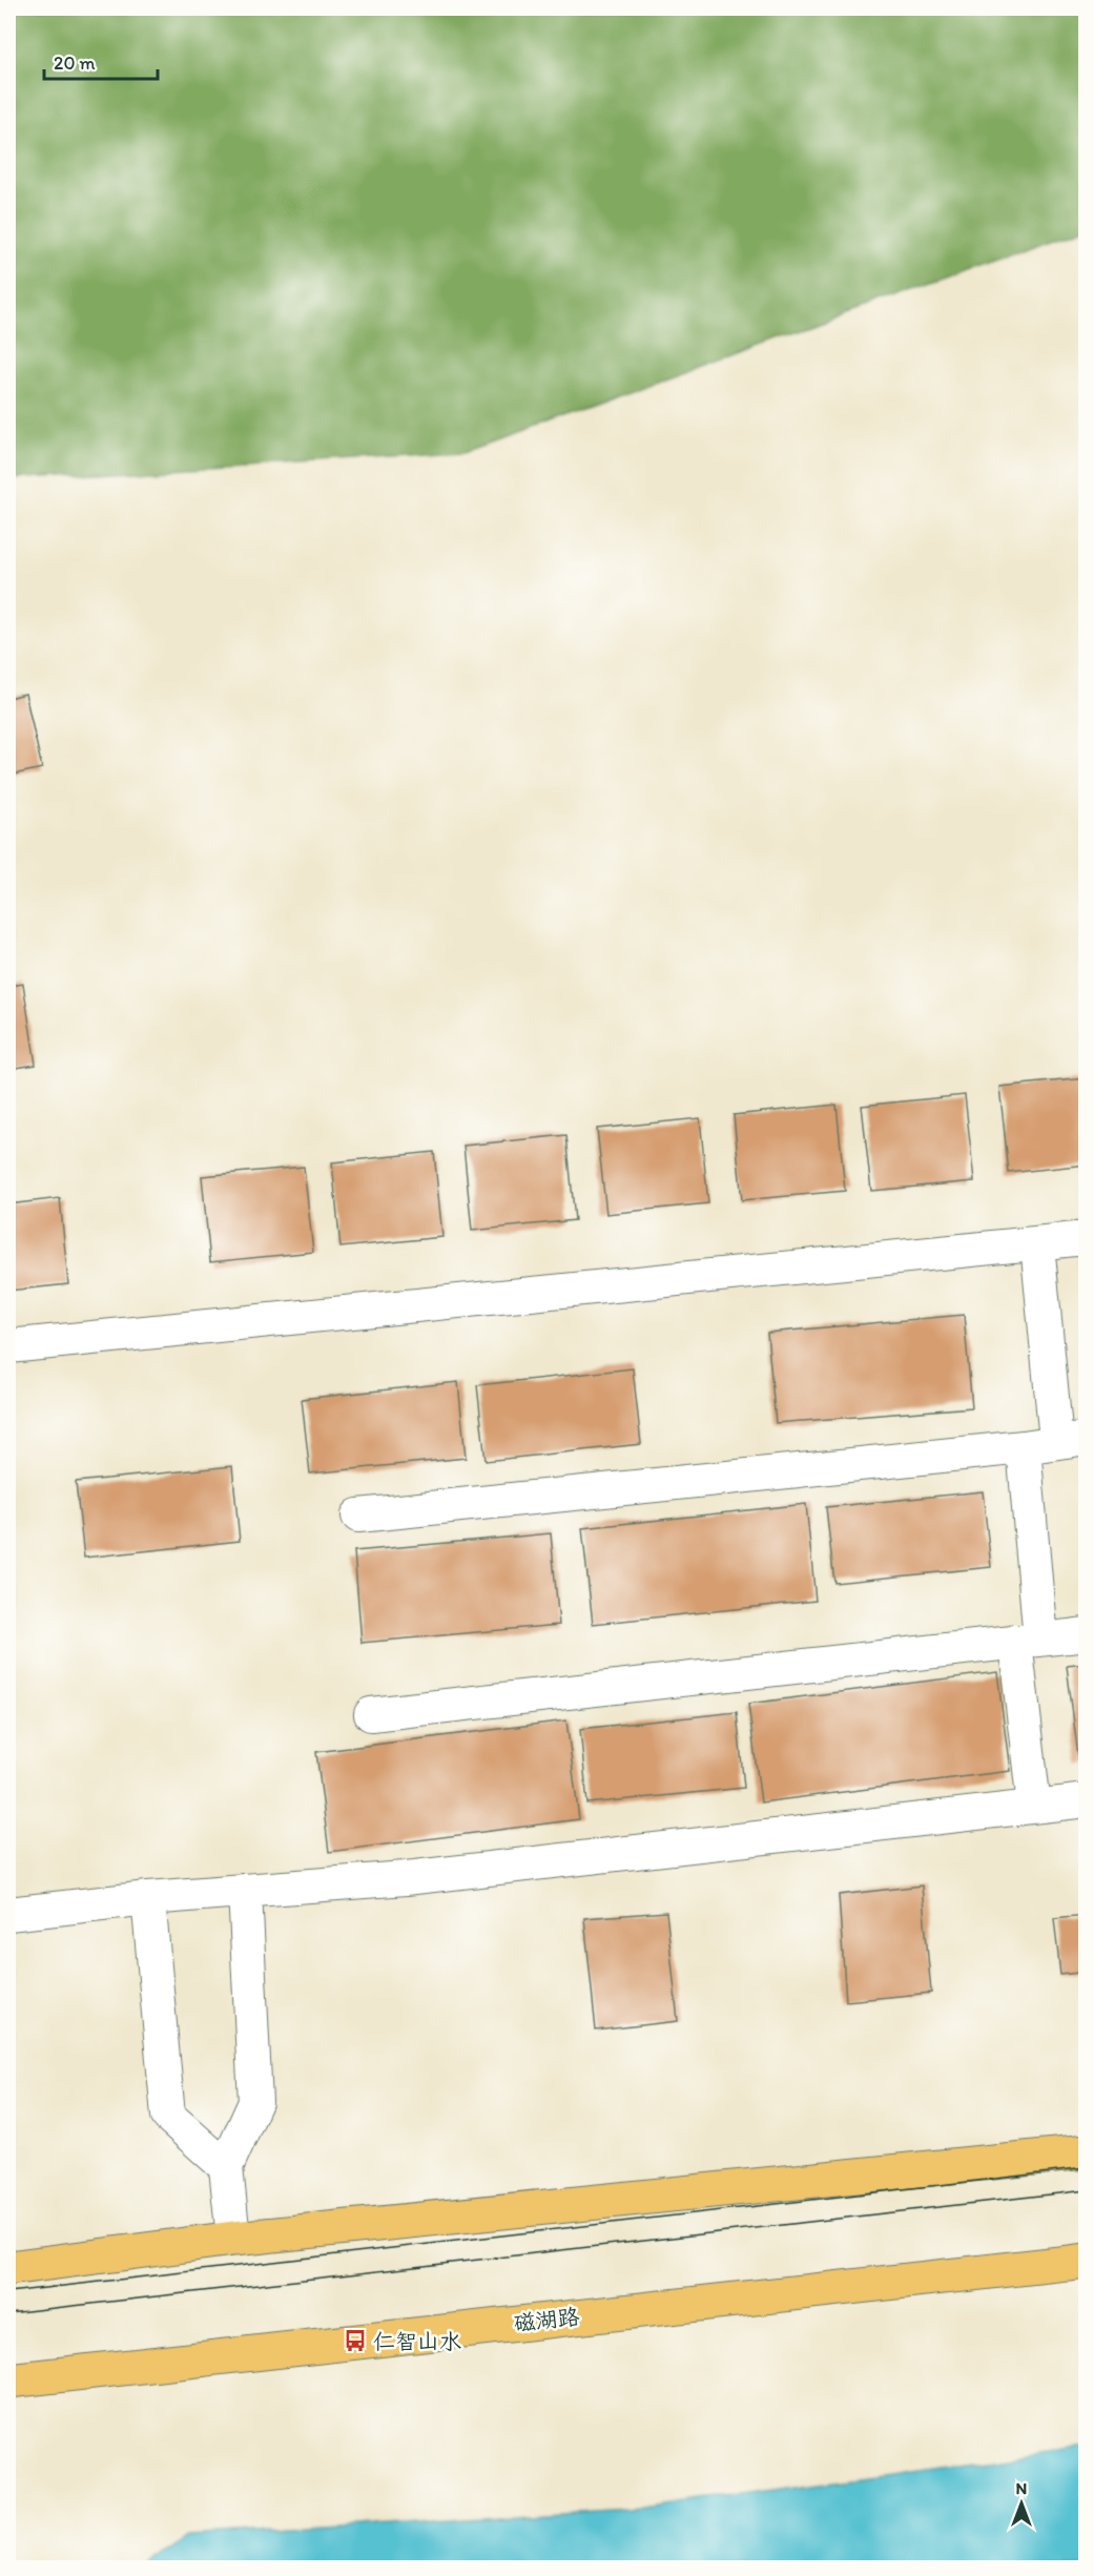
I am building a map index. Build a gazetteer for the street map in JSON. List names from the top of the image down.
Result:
{
  "streets": {
    "main road": ["磁湖路"]
  },
  "places": {
    "bus stop": ["仁智山水"]
  },
  "scale_bar": "20 m",
  "north": "top"
}
